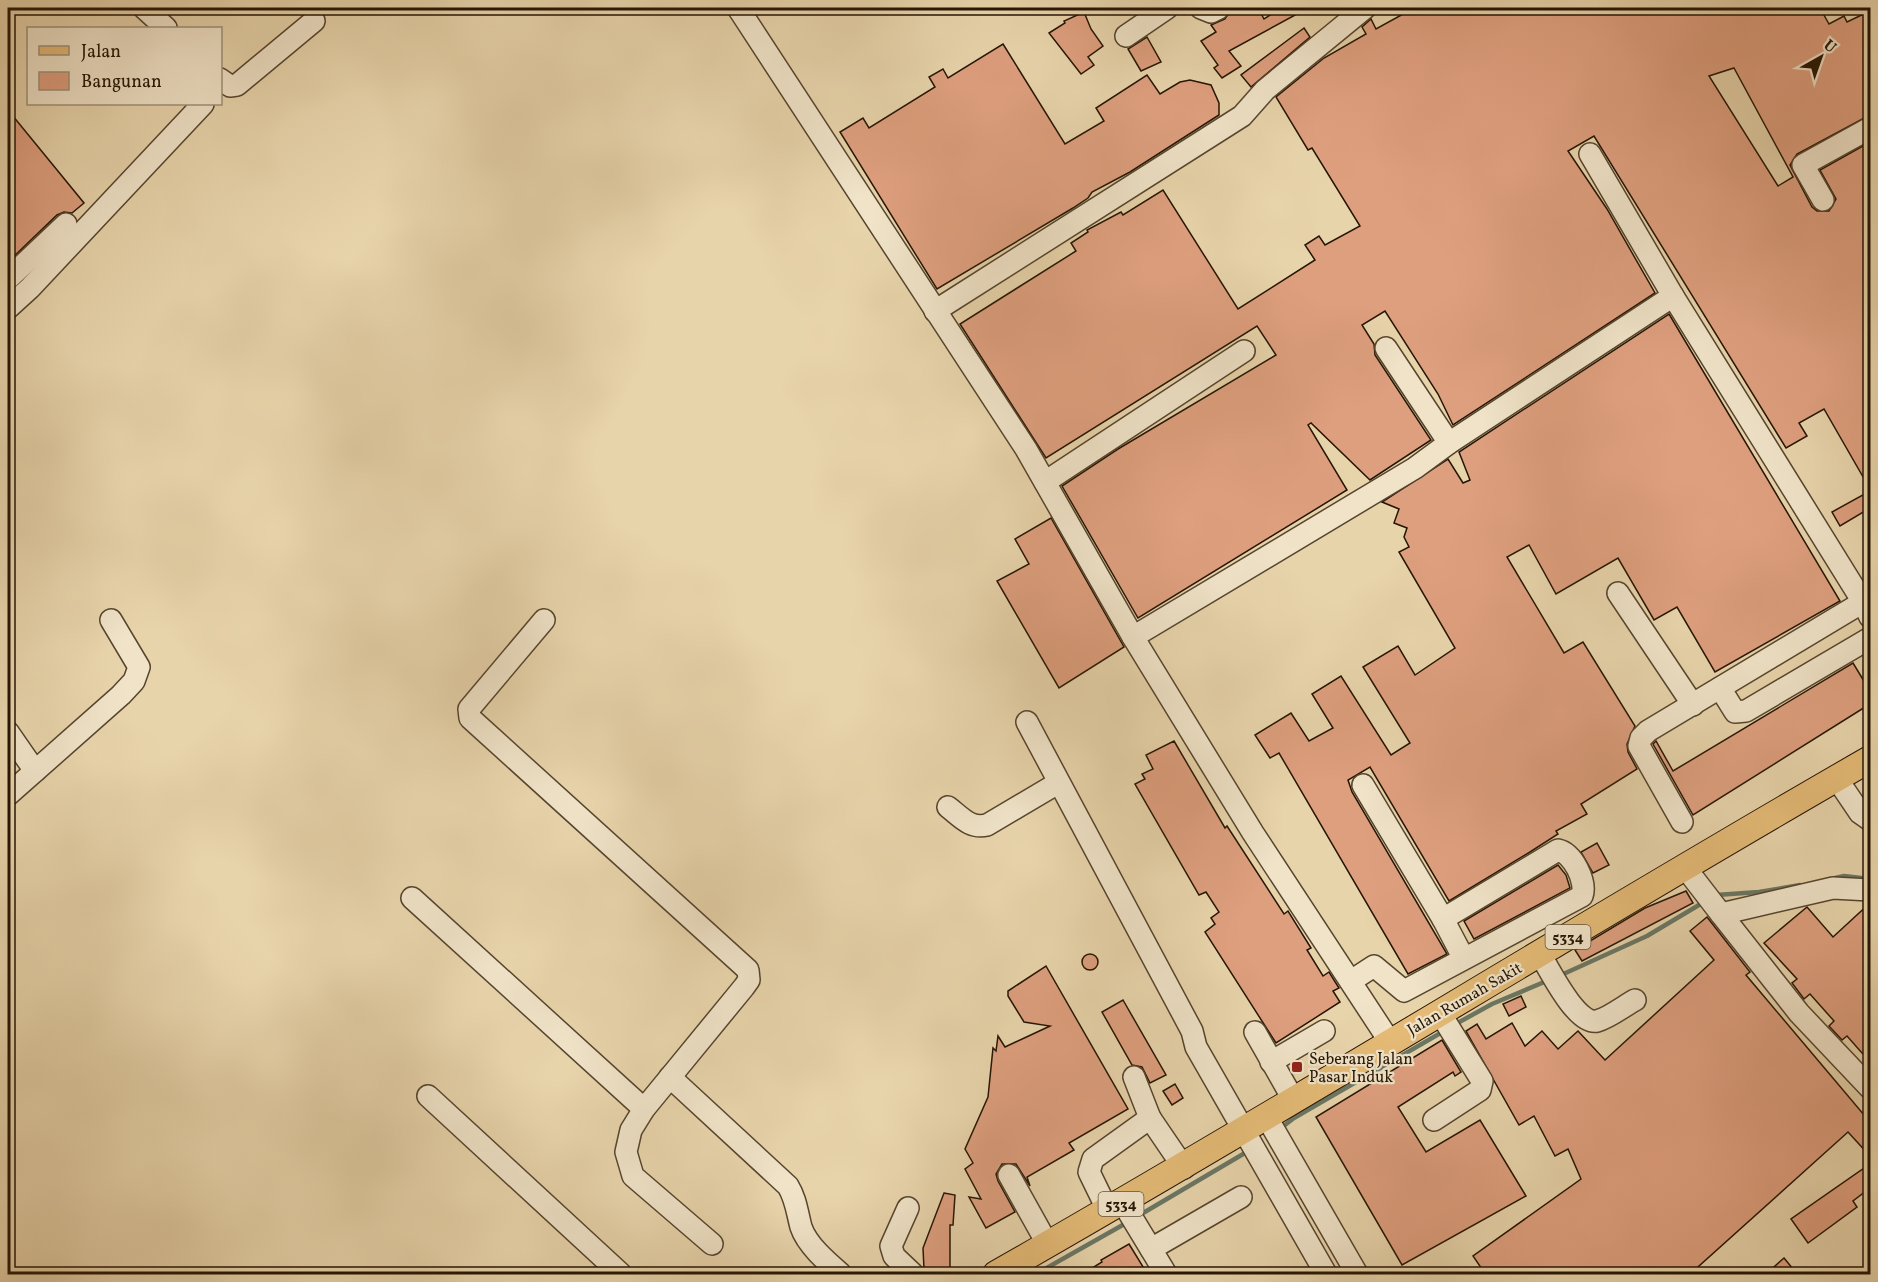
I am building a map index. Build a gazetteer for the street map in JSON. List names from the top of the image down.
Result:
{
  "streets": {
    "main road": ["5334", "Jalan Rumah Sakit"]
  },
  "places": {
    "transit": ["Seberang Jalan Pasar Induk"]
  },
  "legend": ["Jalan", "Bangunan"],
  "north": "top right"
}
